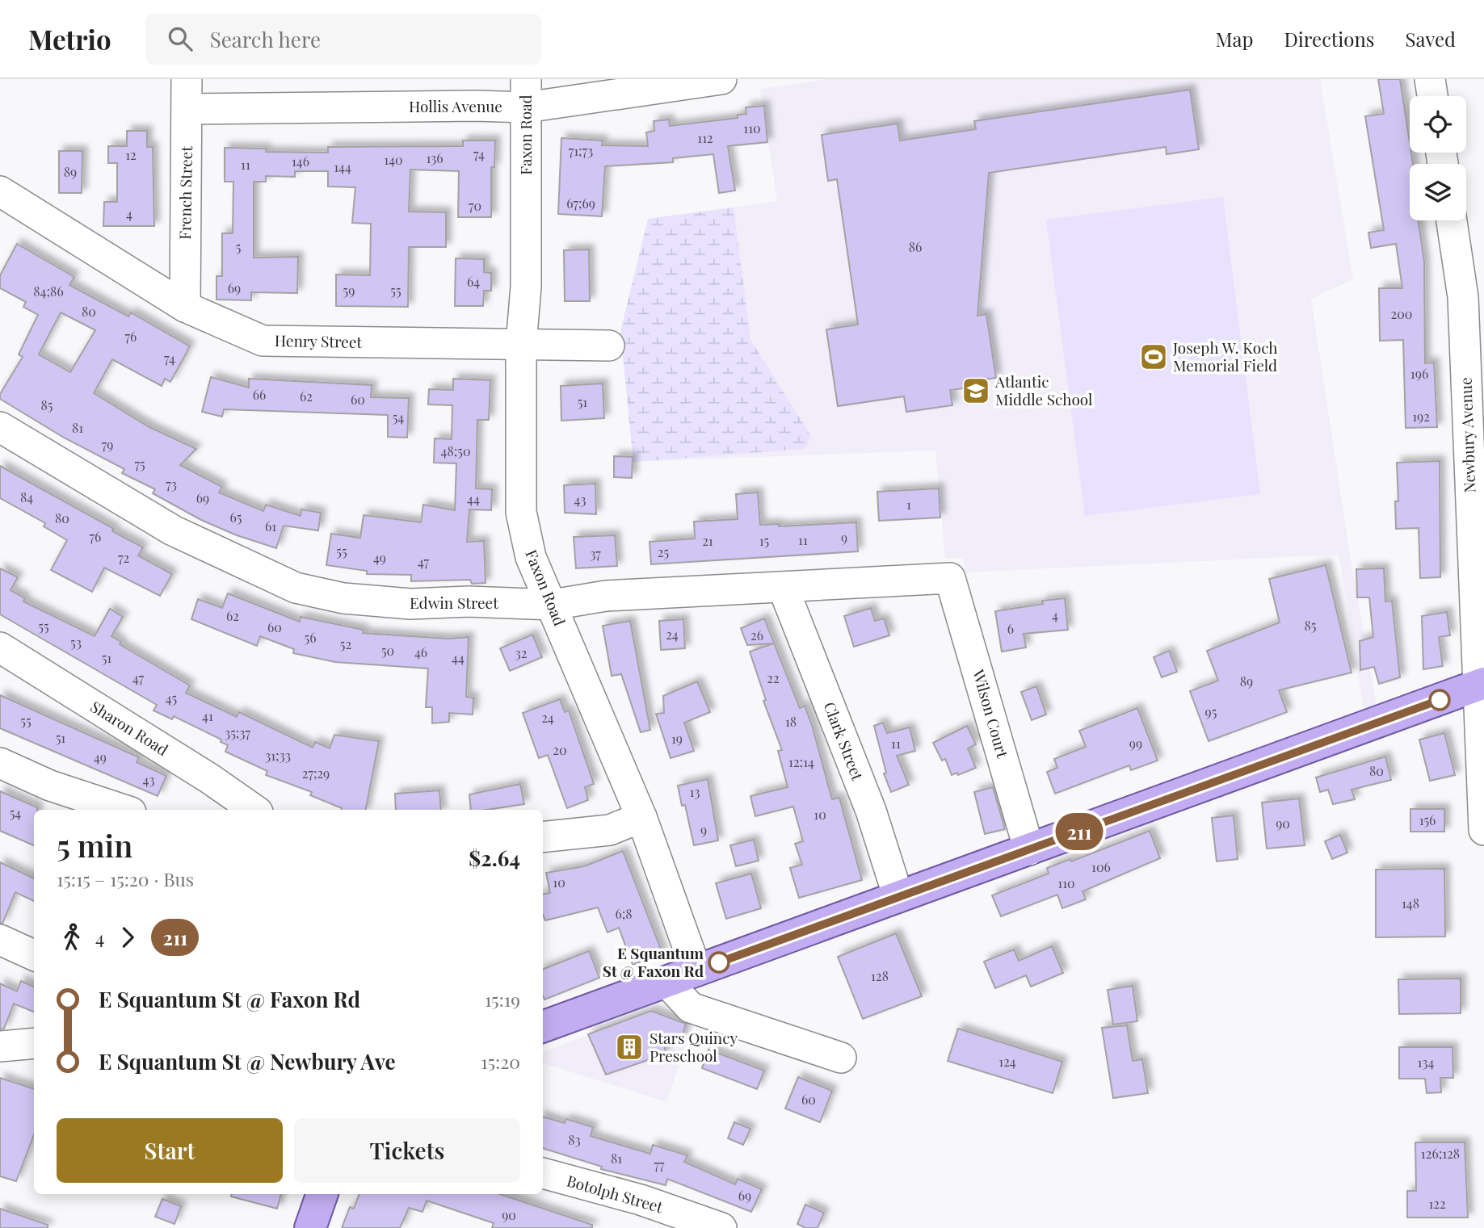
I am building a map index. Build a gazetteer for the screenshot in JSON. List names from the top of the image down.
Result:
{
  "streets": {
    "street": [
      "Hollis Avenue",
      "Faxon Road",
      "French Street",
      "Henry Street",
      "Newbury Avenue",
      "Edwin Street",
      "Wilson Court",
      "Sharon Road",
      "Clark Street",
      "Botolph Street"
    ]
  },
  "crossings": [
    ["Hollis Avenue", "Faxon Road"],
    ["Hollis Avenue", "French Street"],
    ["Faxon Road", "Henry Street"],
    ["Faxon Road", "Edwin Street"],
    ["French Street", "Henry Street"],
    ["Edwin Street", "Wilson Court"],
    ["Edwin Street", "Clark Street"]
  ],
  "places": {
    "sports": ["Joseph W. Koch Memorial Field"],
    "school or university": ["Atlantic Middle School"],
    "other": ["E Squantum St @ Faxon Rd"],
    "building": ["Stars Quincy Preschool"]
  },
  "lines": ["bus line 211"],
  "house_numbers": [
    "110",
    "112",
    "71;73",
    "74",
    "12",
    "136",
    "140",
    "146",
    "11",
    "144",
    "89",
    "67;69",
    "70",
    "4",
    "5",
    "86",
    "64",
    "69",
    "59",
    "55",
    "84;86",
    "80",
    "200",
    "76",
    "74",
    "196",
    "66",
    "62",
    "60",
    "51",
    "85",
    "192",
    "54",
    "81",
    "79",
    "48;50",
    "75",
    "73",
    "84",
    "69",
    "44",
    "43",
    "1",
    "65",
    "80",
    "61",
    "76",
    "9",
    "11",
    "21",
    "15",
    "55",
    "25",
    "37",
    "72",
    "49",
    "47",
    "4",
    "62",
    "85",
    "55",
    "60",
    "6",
    "24",
    "26",
    "56",
    "53",
    "52",
    "50",
    "46",
    "32",
    "51",
    "44",
    "47",
    "22",
    "89",
    "45",
    "95",
    "41",
    "24",
    "55",
    "18",
    "35;37",
    "51",
    "19",
    "11",
    "99",
    "20",
    "31;33",
    "49",
    "12;14",
    "80",
    "27;29",
    "43",
    "13",
    "54",
    "10",
    "156",
    "90",
    "9",
    "106",
    "10",
    "110",
    "148",
    "6;8",
    "128",
    "124",
    "134",
    "60",
    "83",
    "126;128",
    "81",
    "77",
    "69",
    "122",
    "90"
  ],
  "page": {
    "header": "Metrio",
    "search": "Search here",
    "nav": ["Map", "Directions", "Saved"],
    "on_map": "211",
    "heading": ["5 min", "15:15 – 15:20 · Bus", "$2.64"],
    "legs": ["4", "211"],
    "list": [
      {
        "name": "E Squantum St @ Faxon Rd",
        "value": "15:19"
      },
      {
        "name": "E Squantum St @ Newbury Ave",
        "value": "15:20"
      }
    ],
    "buttons": ["Start", "Tickets"]
  }
}
